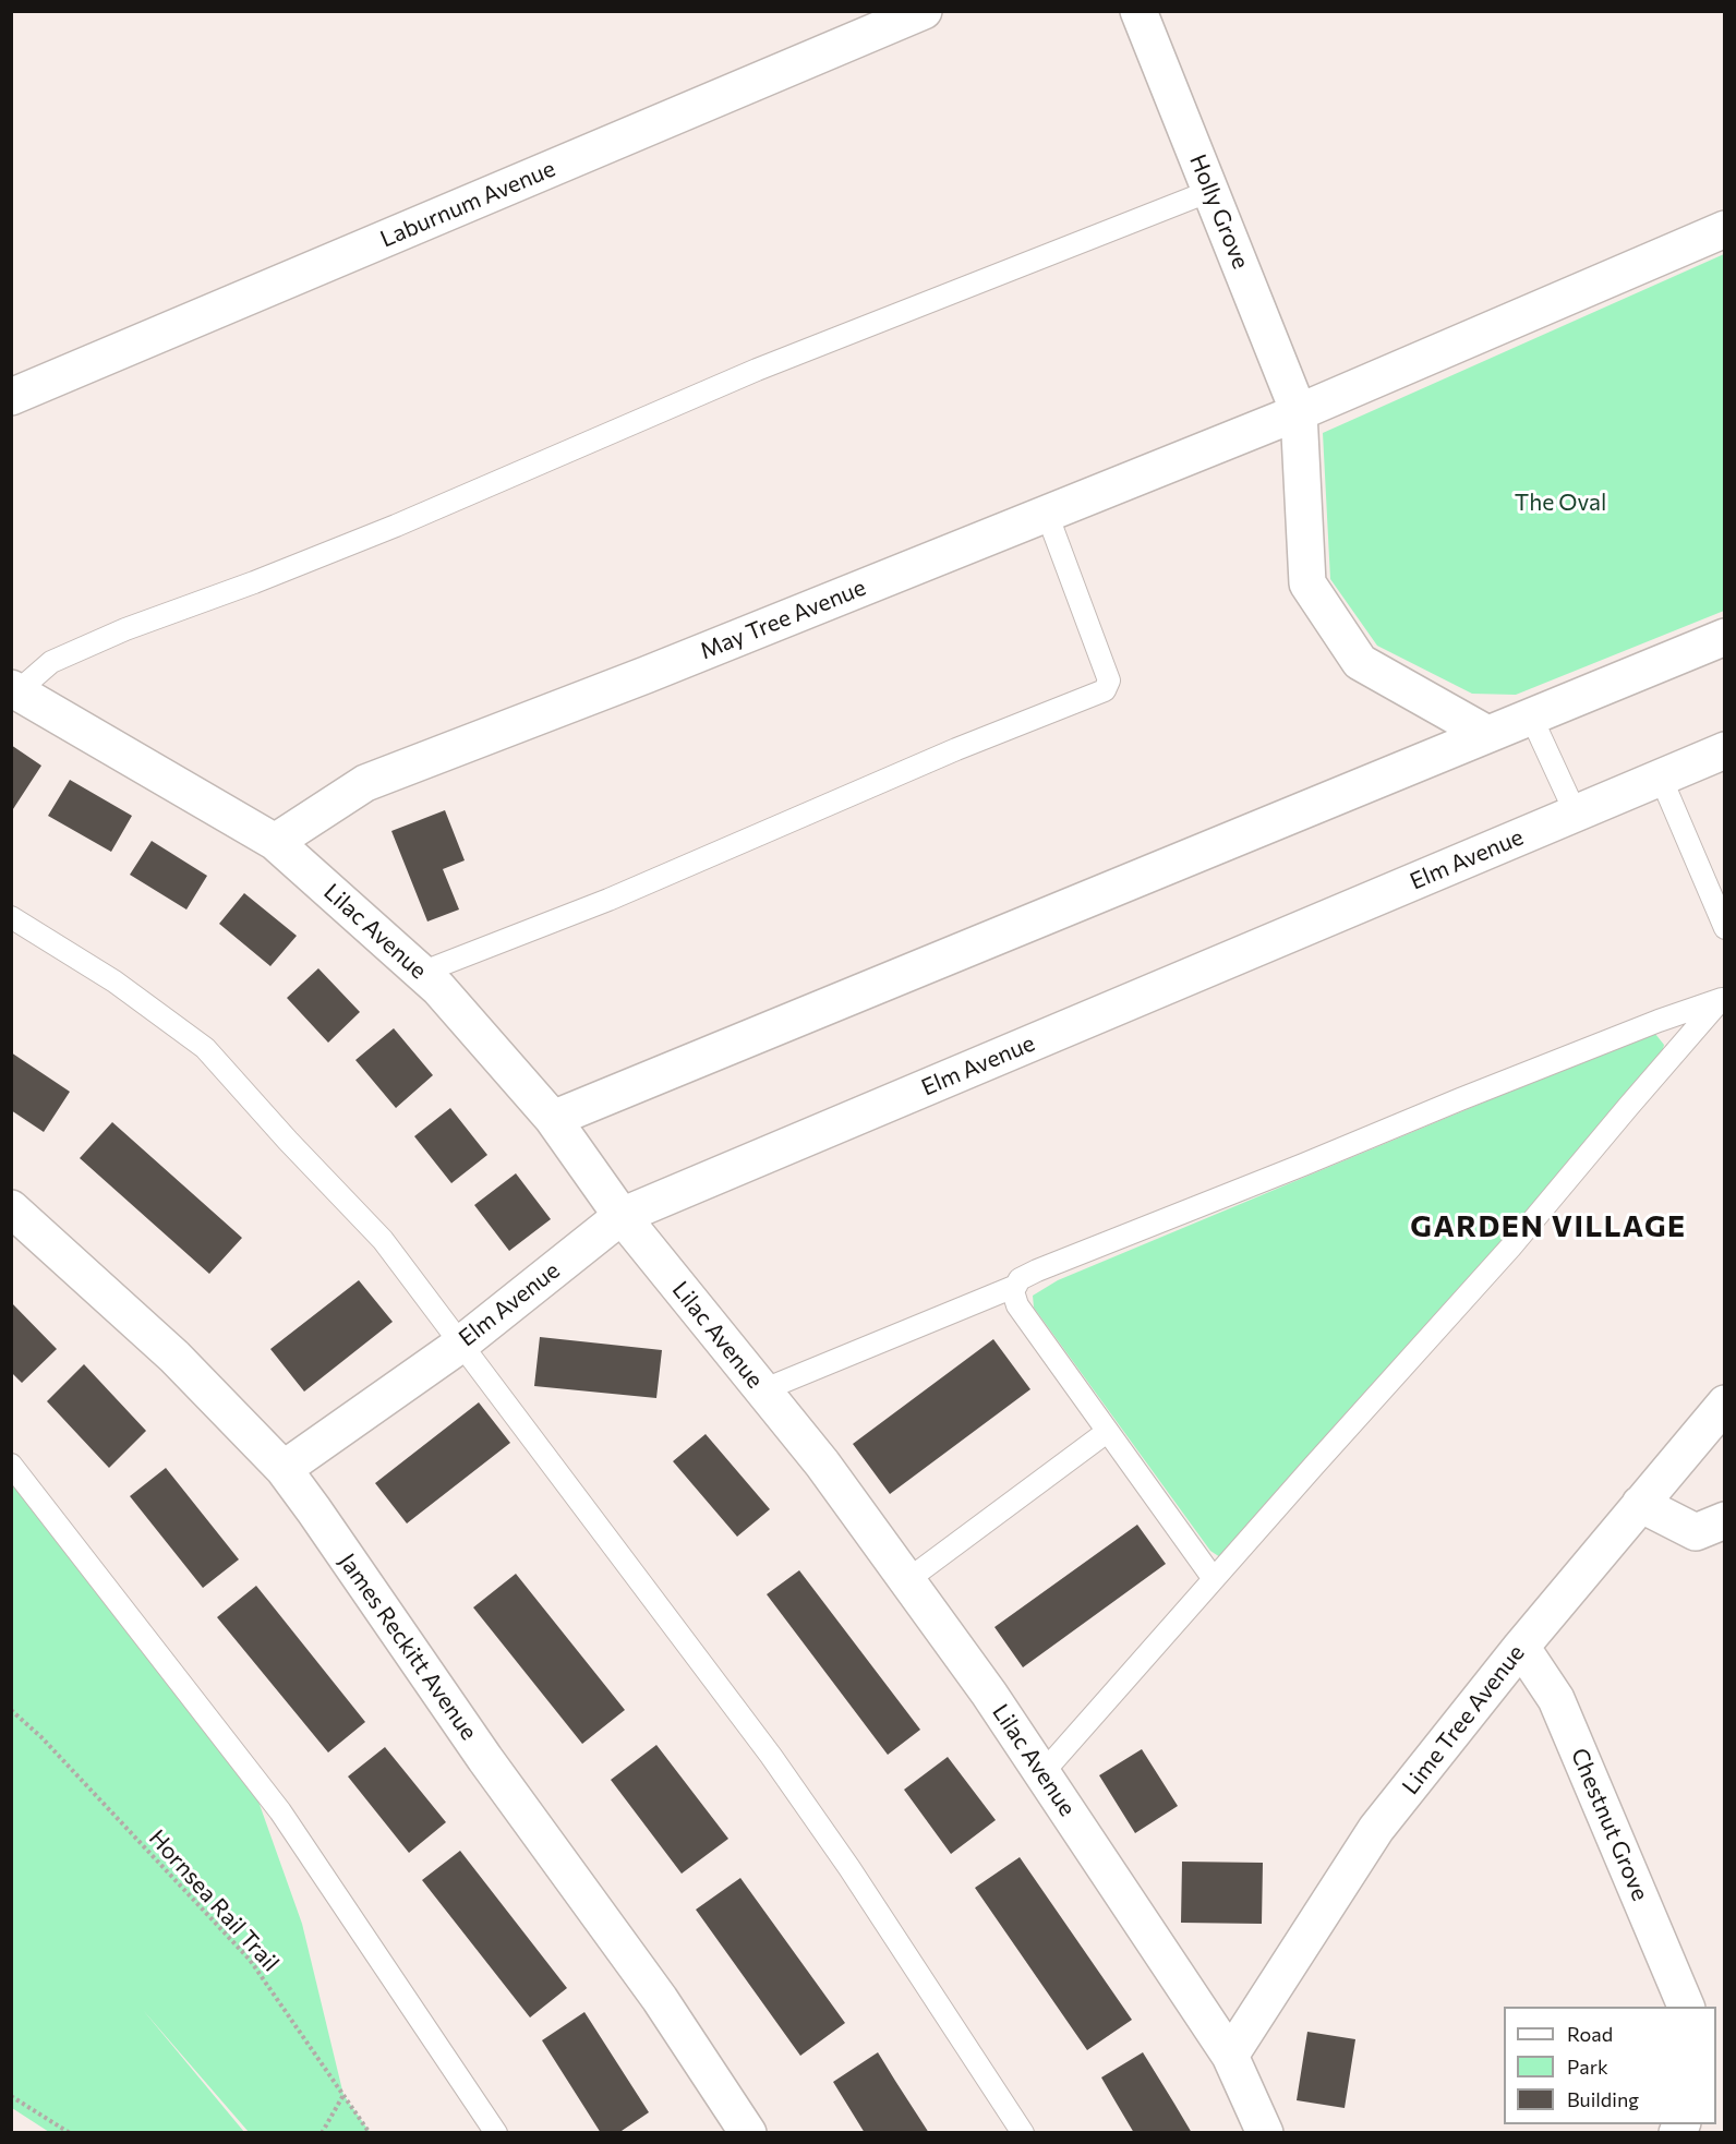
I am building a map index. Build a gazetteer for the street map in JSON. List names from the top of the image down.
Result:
{
  "streets": {
    "street": [
      "Laburnum Avenue",
      "Holly Grove",
      "May Tree Avenue",
      "Elm Avenue",
      "Lilac Avenue",
      "James Reckitt Avenue",
      "Lime Tree Avenue",
      "Chestnut Grove"
    ],
    "path": ["Hornsea Rail Trail"]
  },
  "crossings": [
    ["Holly Grove", "May Tree Avenue"],
    ["May Tree Avenue", "Lilac Avenue"],
    ["Elm Avenue", "Lilac Avenue"],
    ["Elm Avenue", "James Reckitt Avenue"],
    ["Lilac Avenue", "Lime Tree Avenue"],
    ["Lime Tree Avenue", "Chestnut Grove"]
  ],
  "districts": ["GARDEN VILLAGE"],
  "parks": ["The Oval"],
  "legend": ["Road", "Park", "Building"]
}
